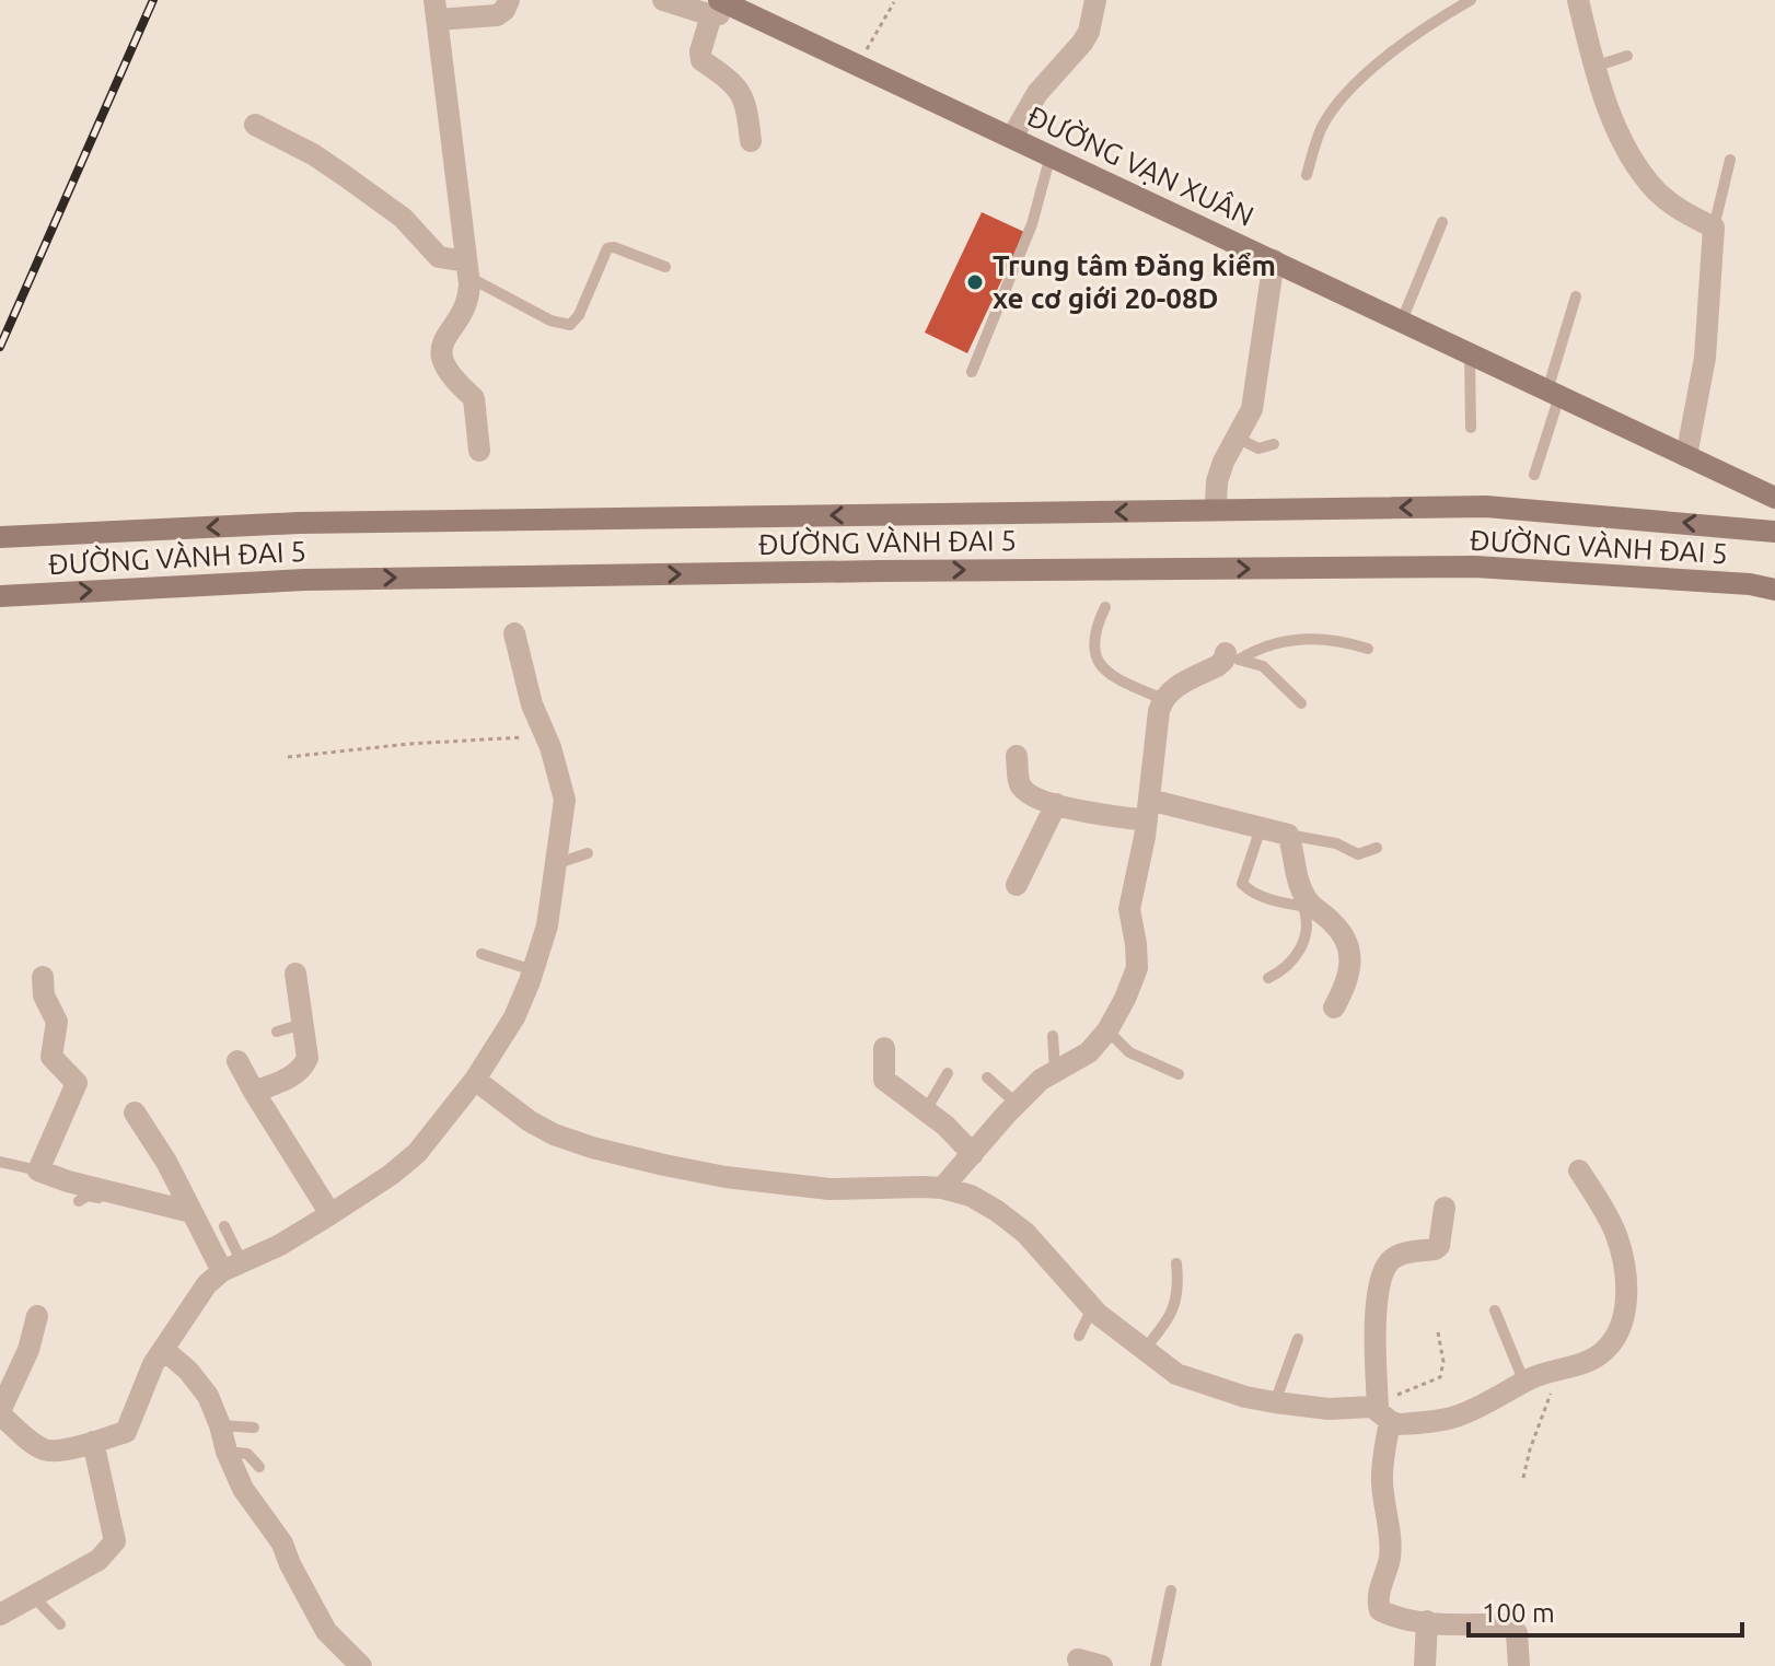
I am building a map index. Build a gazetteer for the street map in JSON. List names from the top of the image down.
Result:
{
  "streets": {
    "main road": ["ĐƯỜNG VẠN XUÂN", "ĐƯỜNG VÀNH ĐAI 5"]
  },
  "places": ["Trung tâm Đăng kiểm xe cơ giới 20-08D"],
  "scale_bar": "100 m"
}
